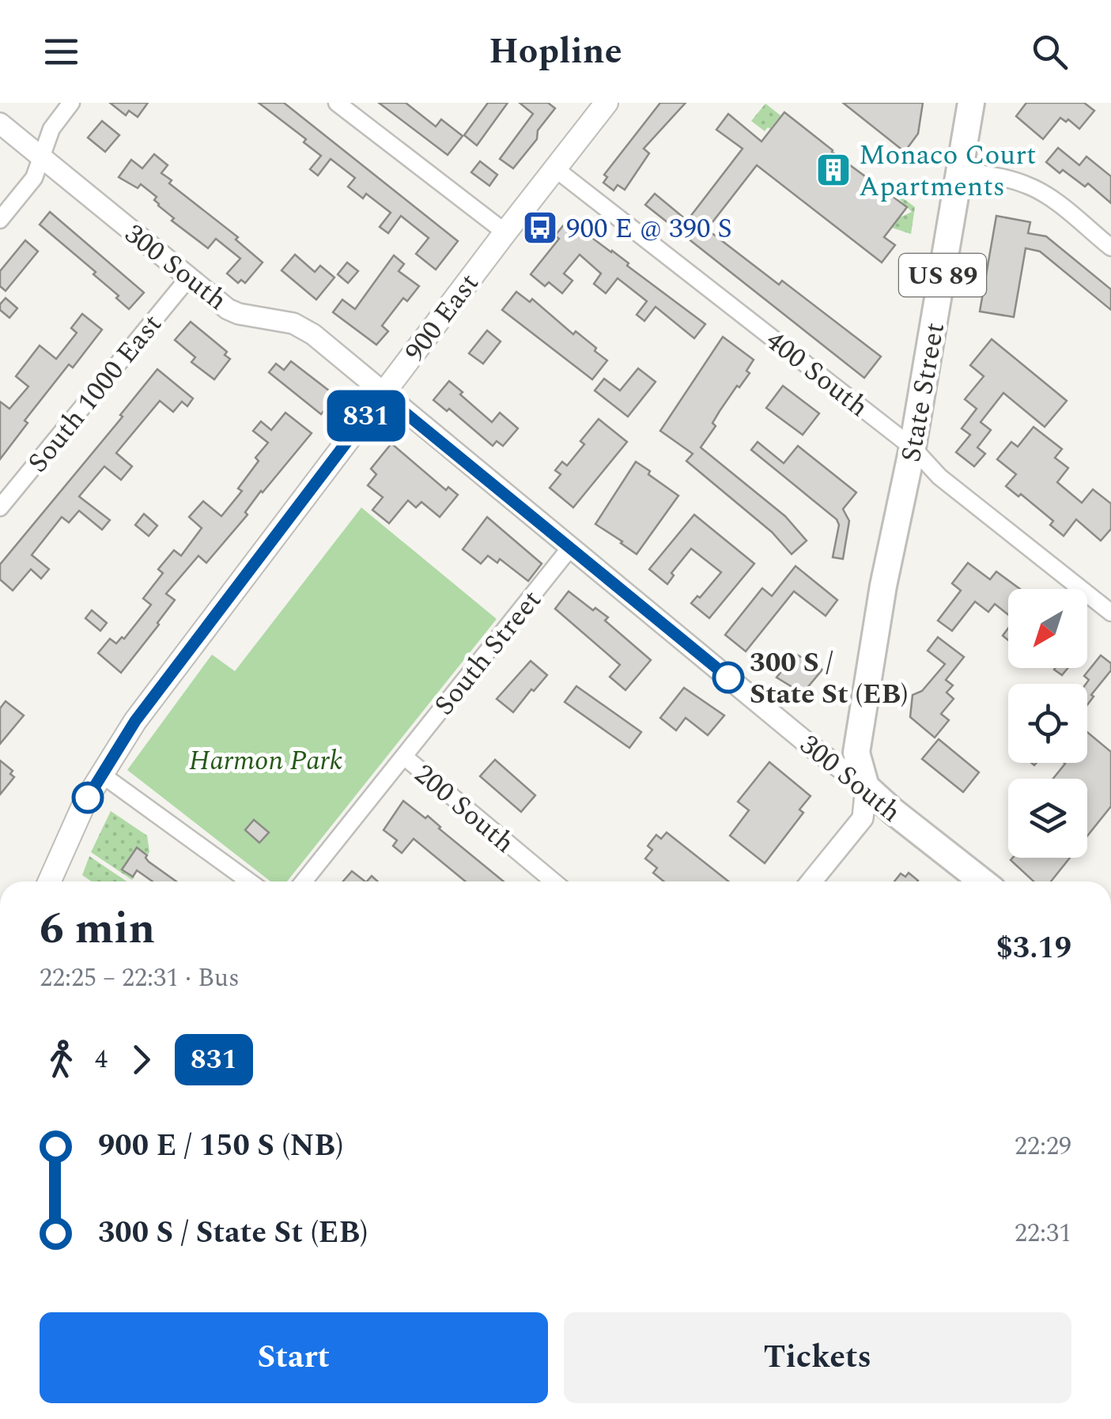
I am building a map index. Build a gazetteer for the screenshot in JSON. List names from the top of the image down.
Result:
{
  "streets": {
    "main road": [
      "300 South",
      "US 89",
      "900 East",
      "State Street"
    ],
    "street": [
      "400 South",
      "South 1000 East",
      "South Street",
      "200 South"
    ]
  },
  "crossings": [
    ["300 South", "900 East"],
    ["300 South", "State Street"],
    ["300 South", "South 1000 East"],
    ["300 South", "South Street"],
    ["900 East", "400 South"],
    ["400 South", "State Street"],
    ["South Street", "200 South"]
  ],
  "parks": ["Harmon Park"],
  "places": {
    "building": ["Monaco Court Apartments"],
    "bus stop": ["900 E @ 390 S"],
    "other": ["300 S / State St (EB)"]
  },
  "lines": ["bus line 831"],
  "north": "bottom left",
  "page": {
    "header": "Hopline",
    "on_map": "831",
    "heading": ["6 min", "22:25 – 22:31 · Bus", "$3.19"],
    "legs": ["4", "831"],
    "list": [
      {
        "name": "900 E / 150 S (NB)",
        "value": "22:29"
      },
      {
        "name": "300 S / State St (EB)",
        "value": "22:31"
      }
    ],
    "buttons": ["Start", "Tickets"]
  }
}
